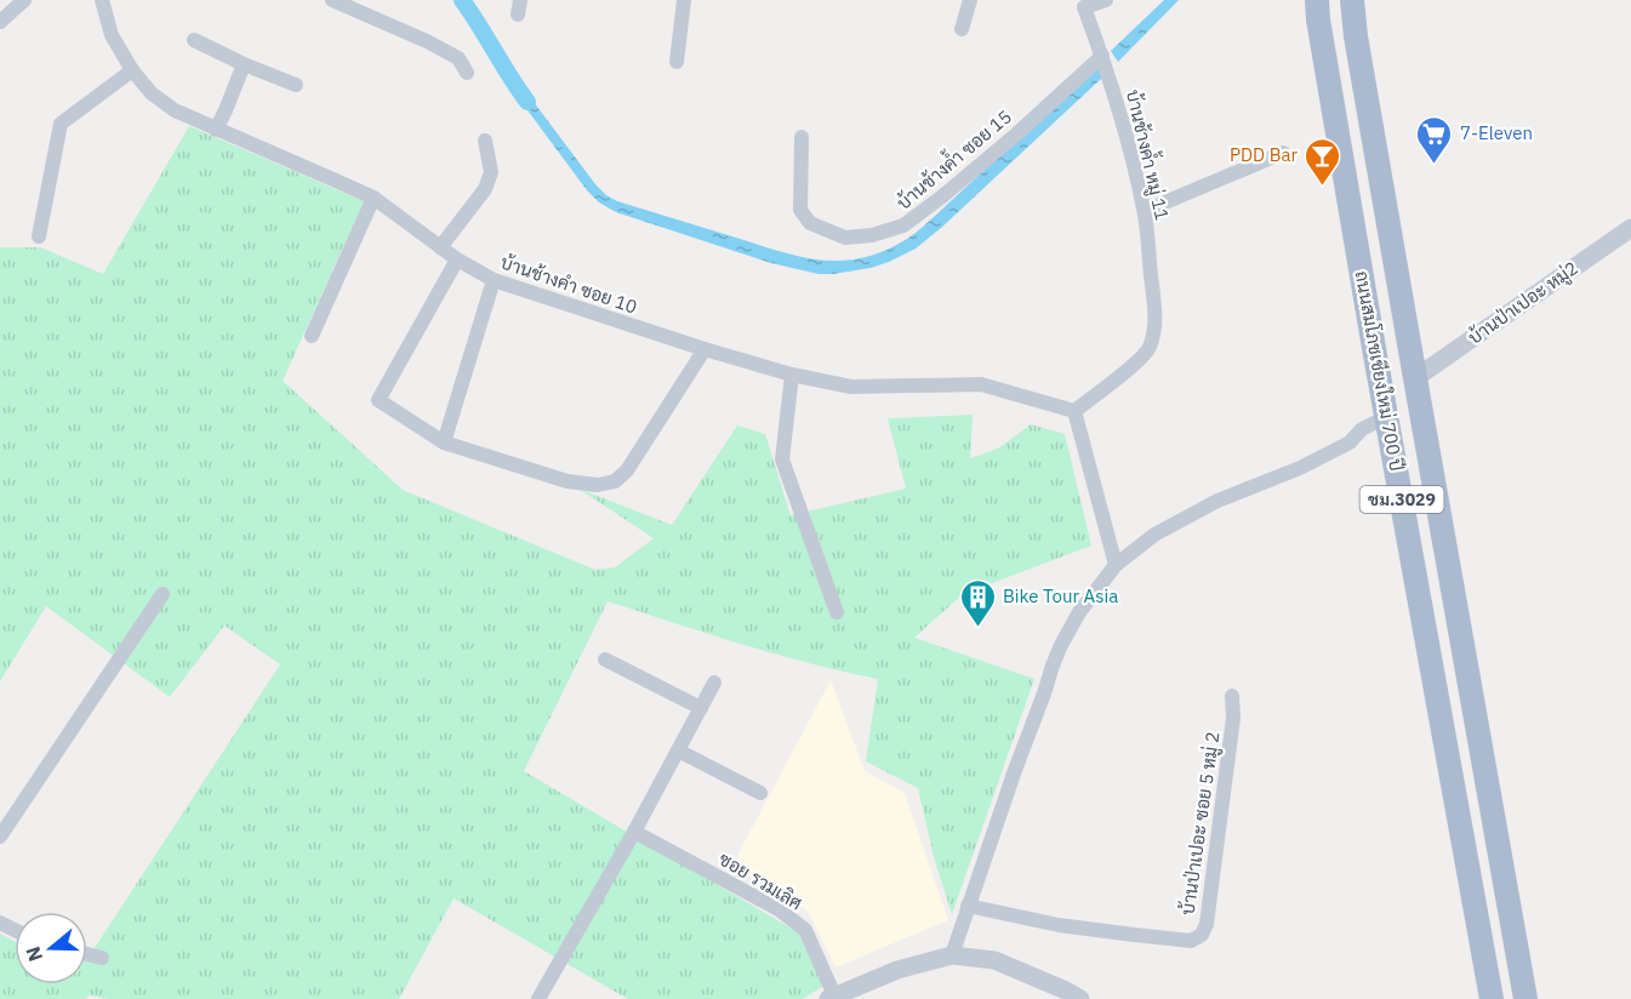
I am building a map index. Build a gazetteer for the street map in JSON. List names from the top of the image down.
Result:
{
  "streets": {
    "main road": ["ถนนสมโภชเชียงใหม่ 700 ปี", "ชม.3029"],
    "street": [
      "บ้านช้างค้ำ หมู่ 11",
      "บ้านช้างค้ำ ซอย 15",
      "บ้านช้างคำ ซอย 10",
      "บ้านป่าเปอะ หมู่2",
      "บ้านป่าเปอะ ซอย 5 หมู่ 2",
      "ซอย รวมเลิศ"
    ]
  },
  "crossings": [
    ["บ้านช้างค้ำ หมู่ 11", "บ้านช้างค้ำ ซอย 15"],
    ["บ้านช้างค้ำ หมู่ 11", "บ้านช้างคำ ซอย 10"],
    ["บ้านป่าเปอะ หมู่2", "ถนนสมโภชเชียงใหม่ 700 ปี"]
  ],
  "places": {
    "supermarket": ["7-Eleven"],
    "bar": ["PDD Bar"],
    "building": ["Bike Tour Asia"]
  },
  "north": "left"
}
